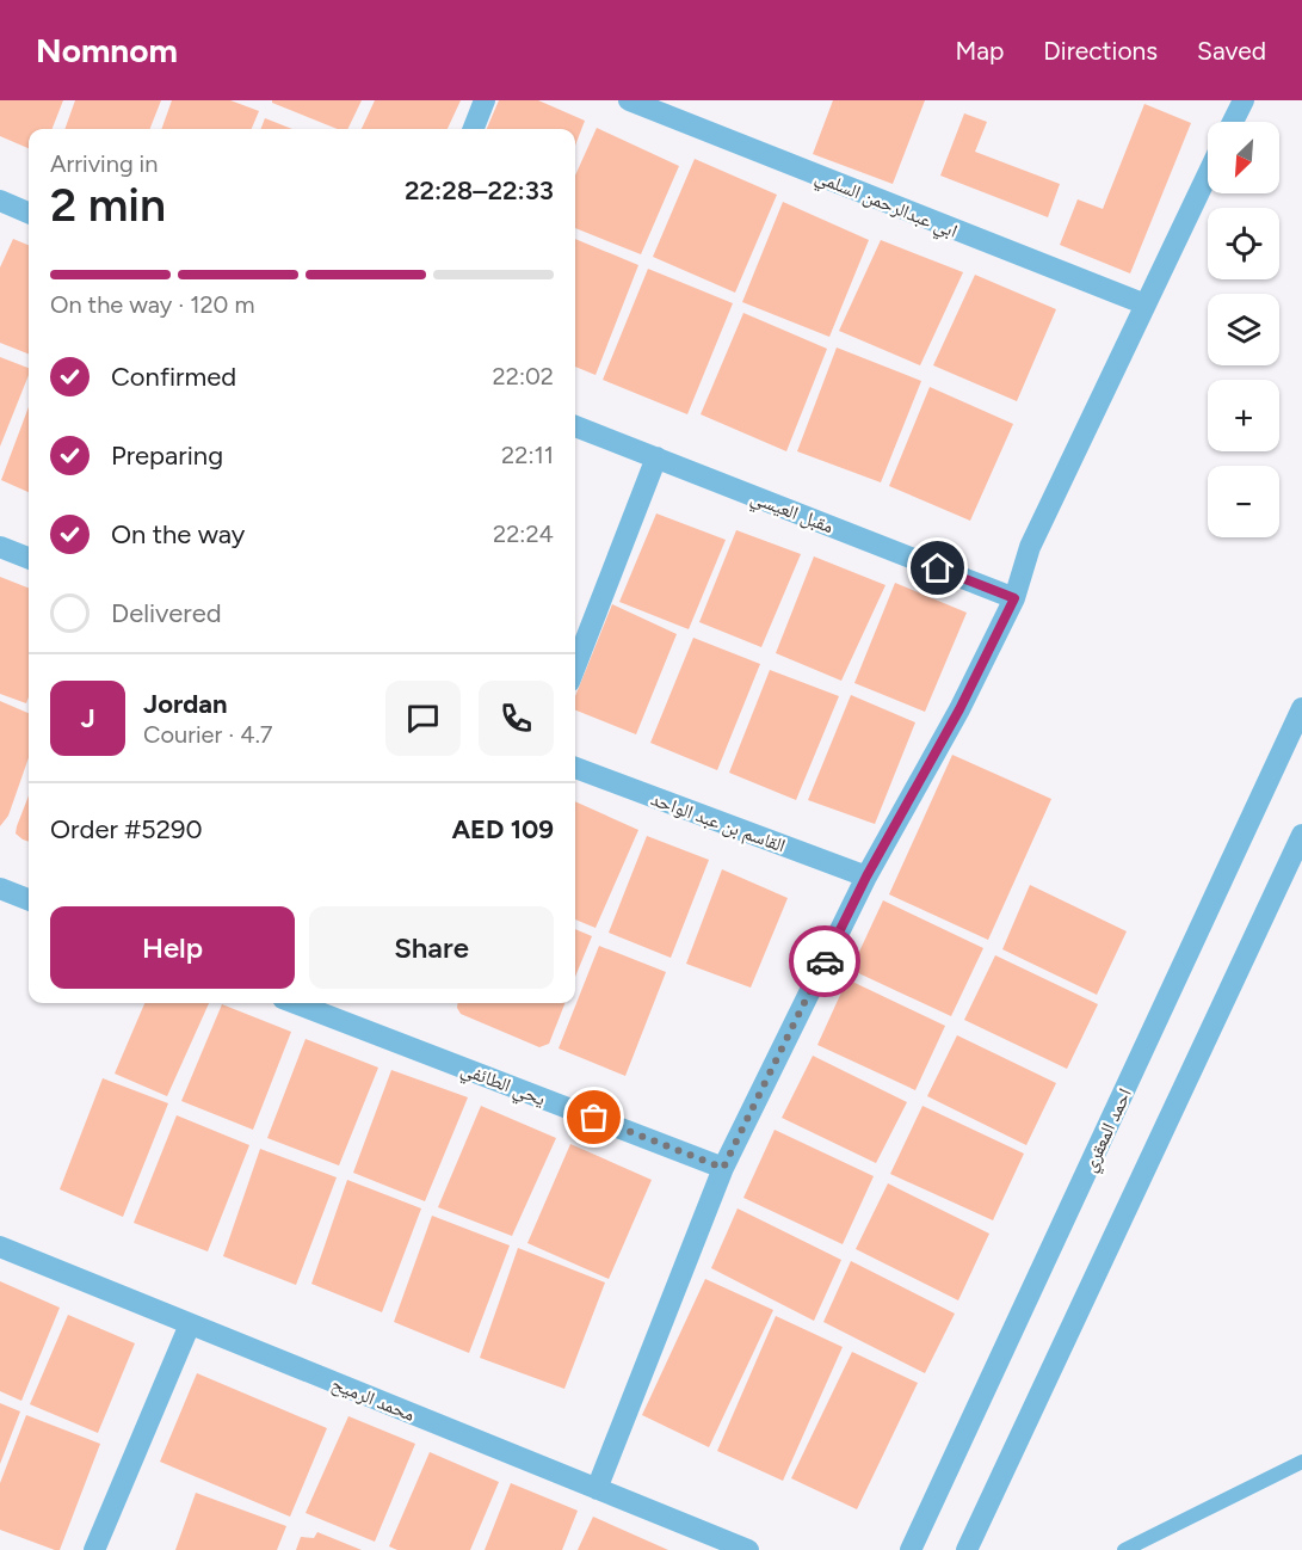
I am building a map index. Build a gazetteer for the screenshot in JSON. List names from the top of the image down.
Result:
{
  "streets": {
    "street": [
      "ابي عبدالرحمن السلمي",
      "مقبل العيسي",
      "القاسم بن عبد الواحد",
      "يحي الطائفي",
      "احمد المعقري",
      "محمد الرميح"
    ]
  },
  "north": "bottom left",
  "page": {
    "header": "Nomnom",
    "nav": ["Map", "Directions", "Saved"],
    "map_buttons": ["+", "−"],
    "heading": ["2 min", "Arriving in", "22:28–22:33"],
    "panel": [
      "Jordan",
      "Courier · 4.7",
      "Order #5290",
      "AED 109"
    ],
    "bar": "On the way · 120 m",
    "list": [
      ["Confirmed", "22:02"],
      ["Preparing", "22:11"],
      ["On the way", "22:24"],
      "Delivered"
    ],
    "round": "J",
    "buttons": ["Help", "Share"]
  }
}
